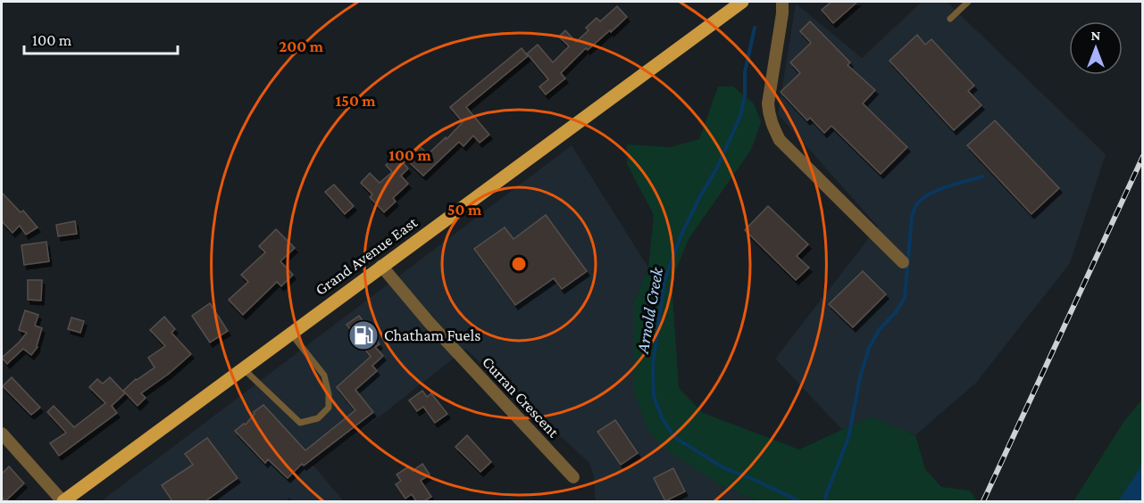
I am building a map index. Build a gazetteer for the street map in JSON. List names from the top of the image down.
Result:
{
  "streets": {
    "main road": ["Grand Avenue East"],
    "street": ["Curran Crescent"]
  },
  "crossings": [
    ["Grand Avenue East", "Curran Crescent"]
  ],
  "water": ["Arnold Creek"],
  "places": {
    "fuel station": ["Chatham Fuels"]
  },
  "scale_bar": "100 m",
  "north": "top",
  "rings": [
    "200 m",
    "150 m",
    "100 m",
    "50 m"
  ]
}
